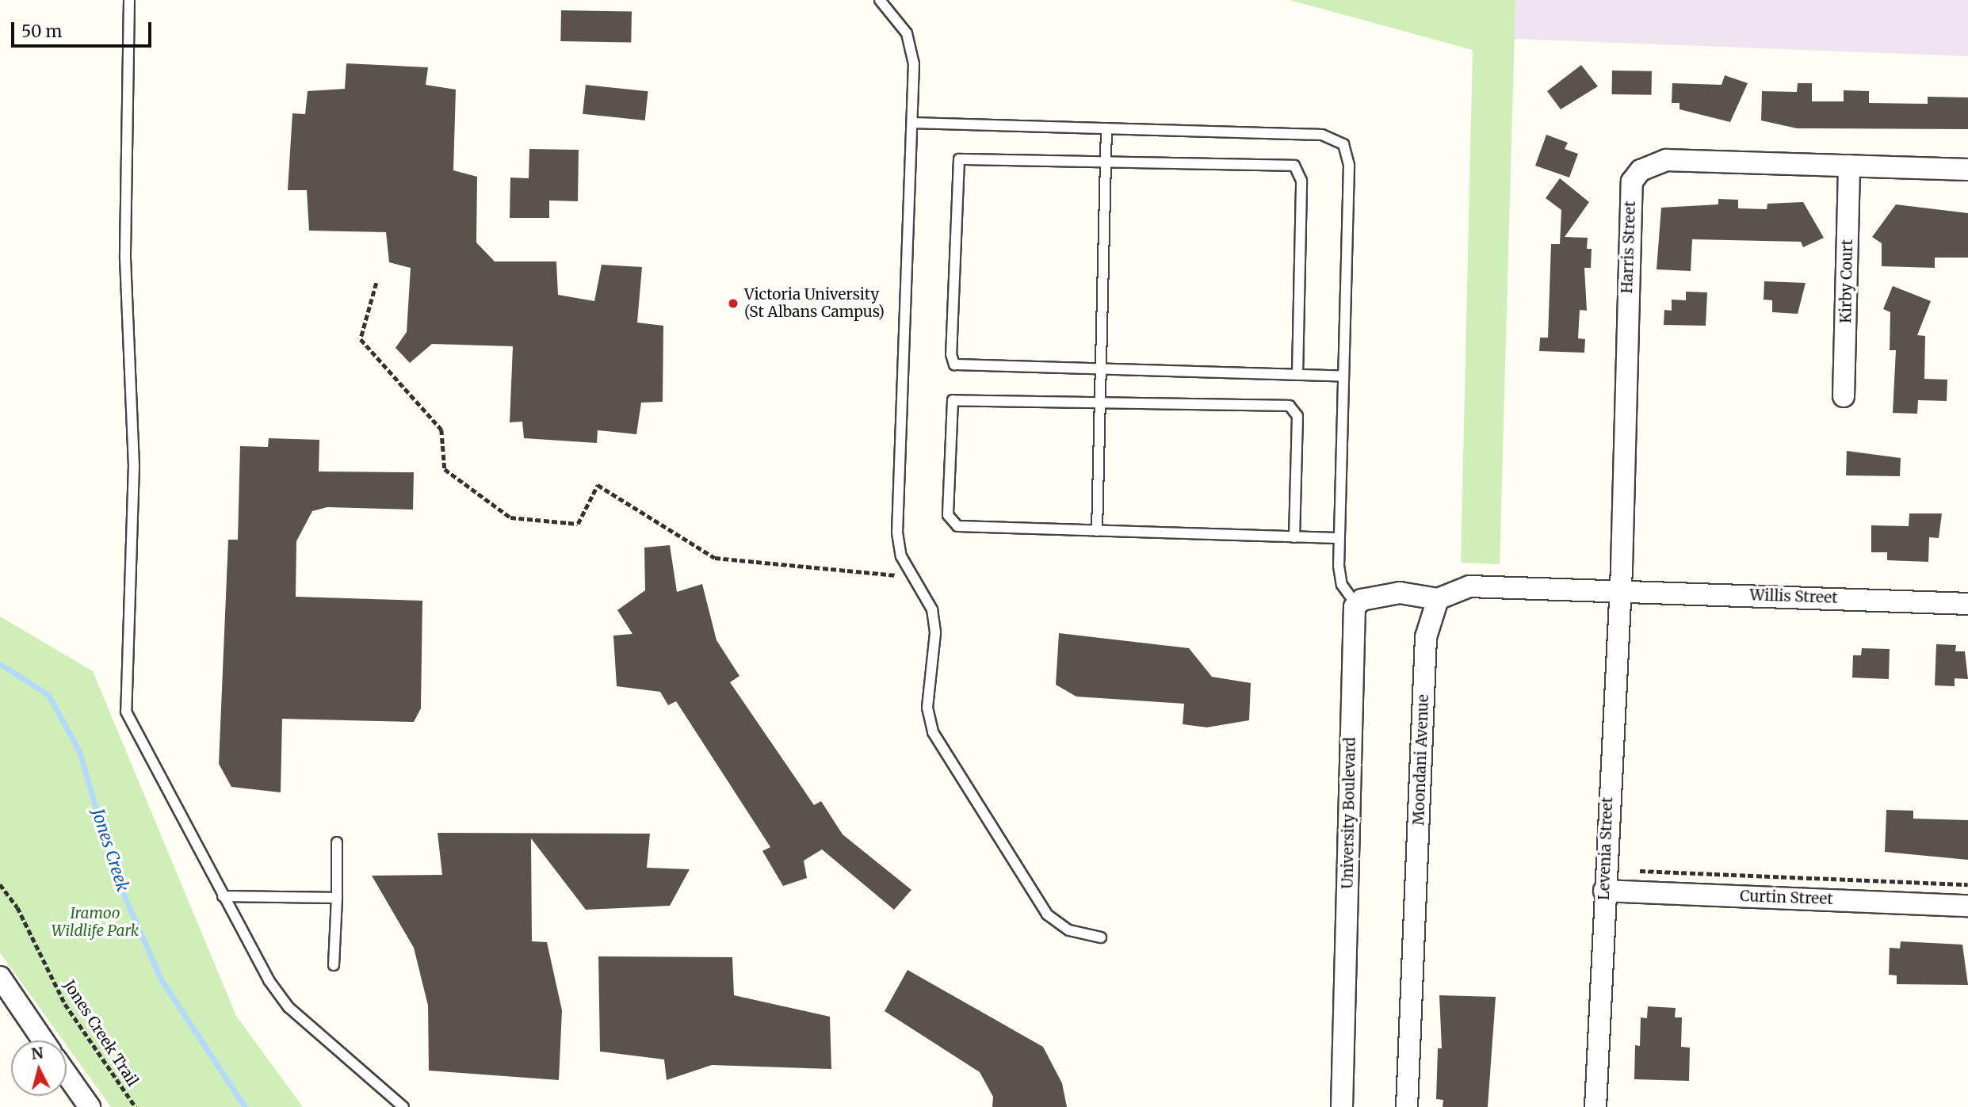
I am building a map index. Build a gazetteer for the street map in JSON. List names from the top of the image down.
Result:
{
  "streets": {
    "street": [
      "Harris Street",
      "Kirby Court",
      "Willis Street",
      "Moondani Avenue",
      "University Boulevard",
      "Levenia Street",
      "Curtin Street"
    ],
    "path": ["Jones Creek Trail"]
  },
  "crossings": [
    ["Harris Street", "Kirby Court"],
    ["Harris Street", "Willis Street"],
    ["Harris Street", "Levenia Street"],
    ["Willis Street", "Levenia Street"],
    ["Levenia Street", "Curtin Street"]
  ],
  "water": ["Jones Creek"],
  "parks": ["Iramoo Wildlife Park"],
  "places": ["Victoria University (St Albans Campus)"],
  "scale_bar": "50 m",
  "north": "top"
}
